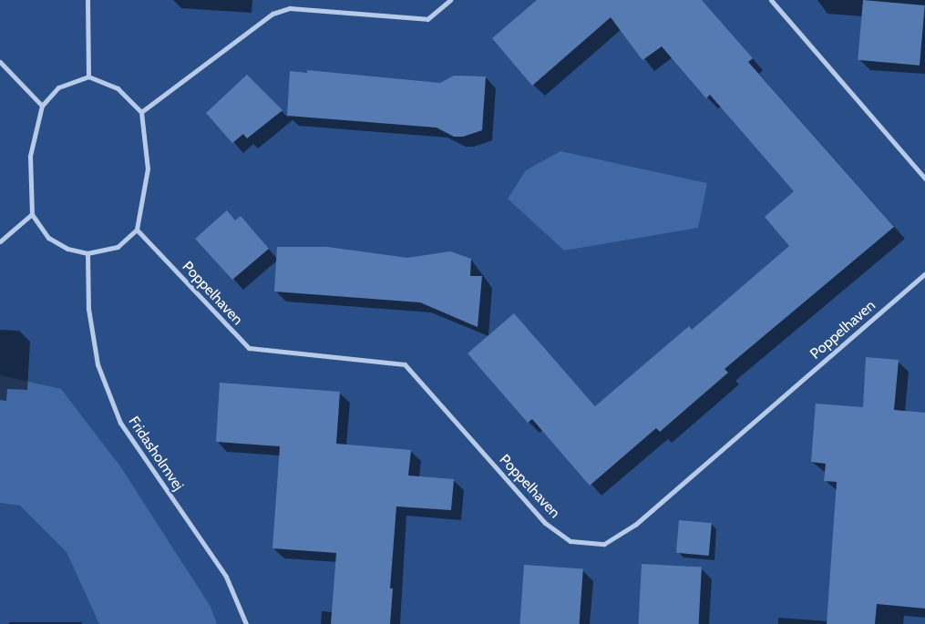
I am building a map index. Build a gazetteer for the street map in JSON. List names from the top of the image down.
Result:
{
  "streets": {
    "street": ["Poppelhaven", "Fridasholmvej"]
  },
  "crossings": [
    ["Poppelhaven", "Fridasholmvej"]
  ]
}
